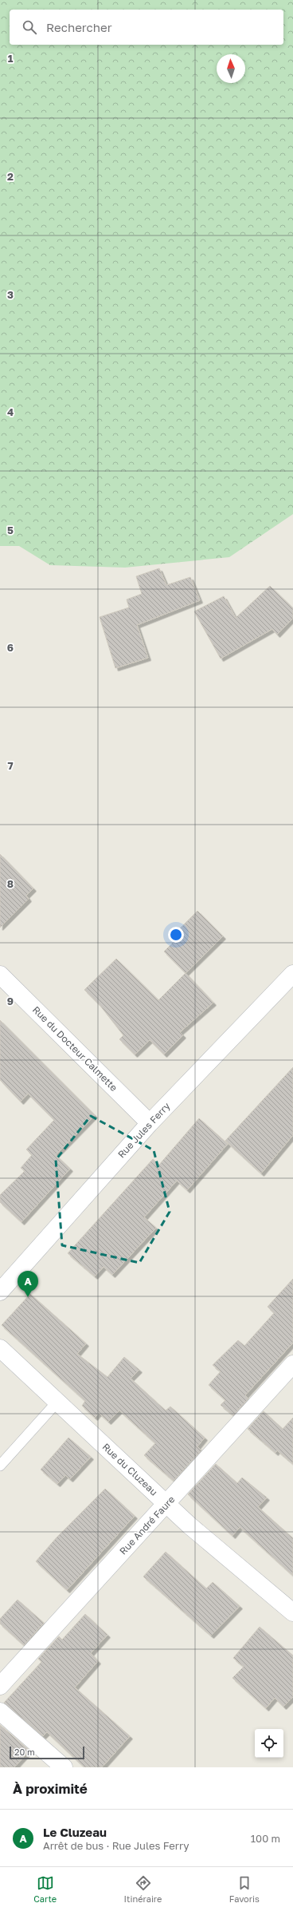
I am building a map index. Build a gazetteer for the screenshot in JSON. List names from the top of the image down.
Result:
{
  "streets": {
    "street": [
      "Rue du Docteur Calmette",
      "Rue Jules Ferry",
      "Rue du Cluzeau",
      "Rue André Faure"
    ]
  },
  "crossings": [
    ["Rue du Docteur Calmette", "Rue Jules Ferry"],
    ["Rue du Cluzeau", "Rue André Faure"]
  ],
  "scale_bar": "20 m",
  "north": "top",
  "page": {
    "search": "Rechercher",
    "pins": "A",
    "scale": "20 m",
    "heading": "À proximité",
    "list": [
      {
        "mark": "A",
        "name": "Le Cluzeau",
        "note": "Arrêt de bus · Rue Jules Ferry",
        "value": "100 m"
      }
    ],
    "nav": ["Carte", "Itinéraire", "Favoris"]
  },
  "grid": {
    "rows": [
      "1",
      "2",
      "3",
      "4",
      "5",
      "6",
      "7",
      "8",
      "9"
    ]
  }
}
